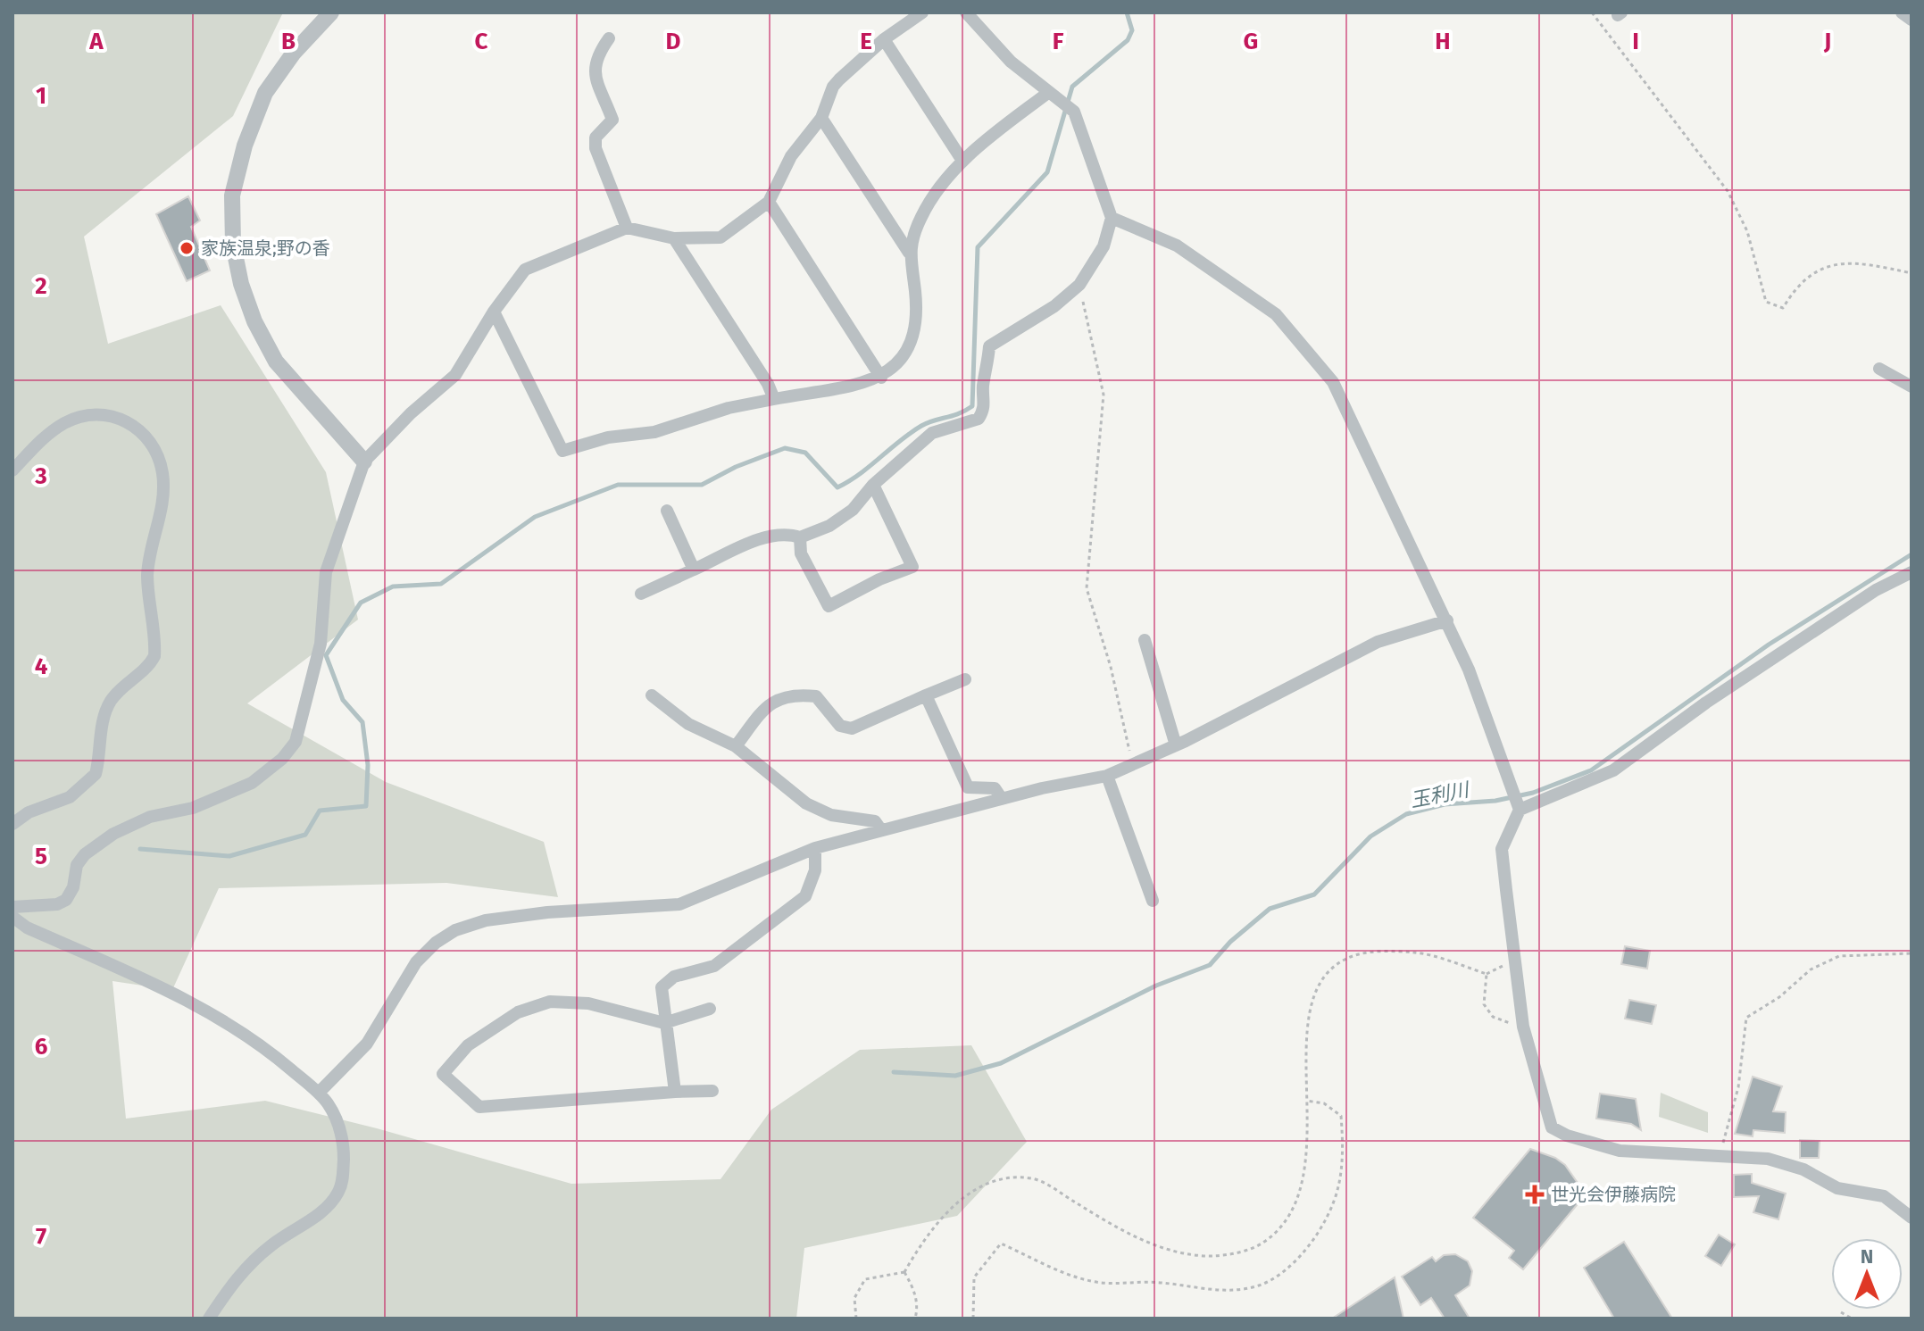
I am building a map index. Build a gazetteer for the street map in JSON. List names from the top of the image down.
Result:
{
  "water": ["玉利川"],
  "places": {
    "other": ["家族温泉;野の香"],
    "health": ["世光会伊藤病院"]
  },
  "north": "top",
  "grid": {
    "columns": [
      "A",
      "B",
      "C",
      "D",
      "E",
      "F",
      "G",
      "H",
      "I",
      "J"
    ],
    "rows": [
      "1",
      "2",
      "3",
      "4",
      "5",
      "6",
      "7"
    ]
  }
}
